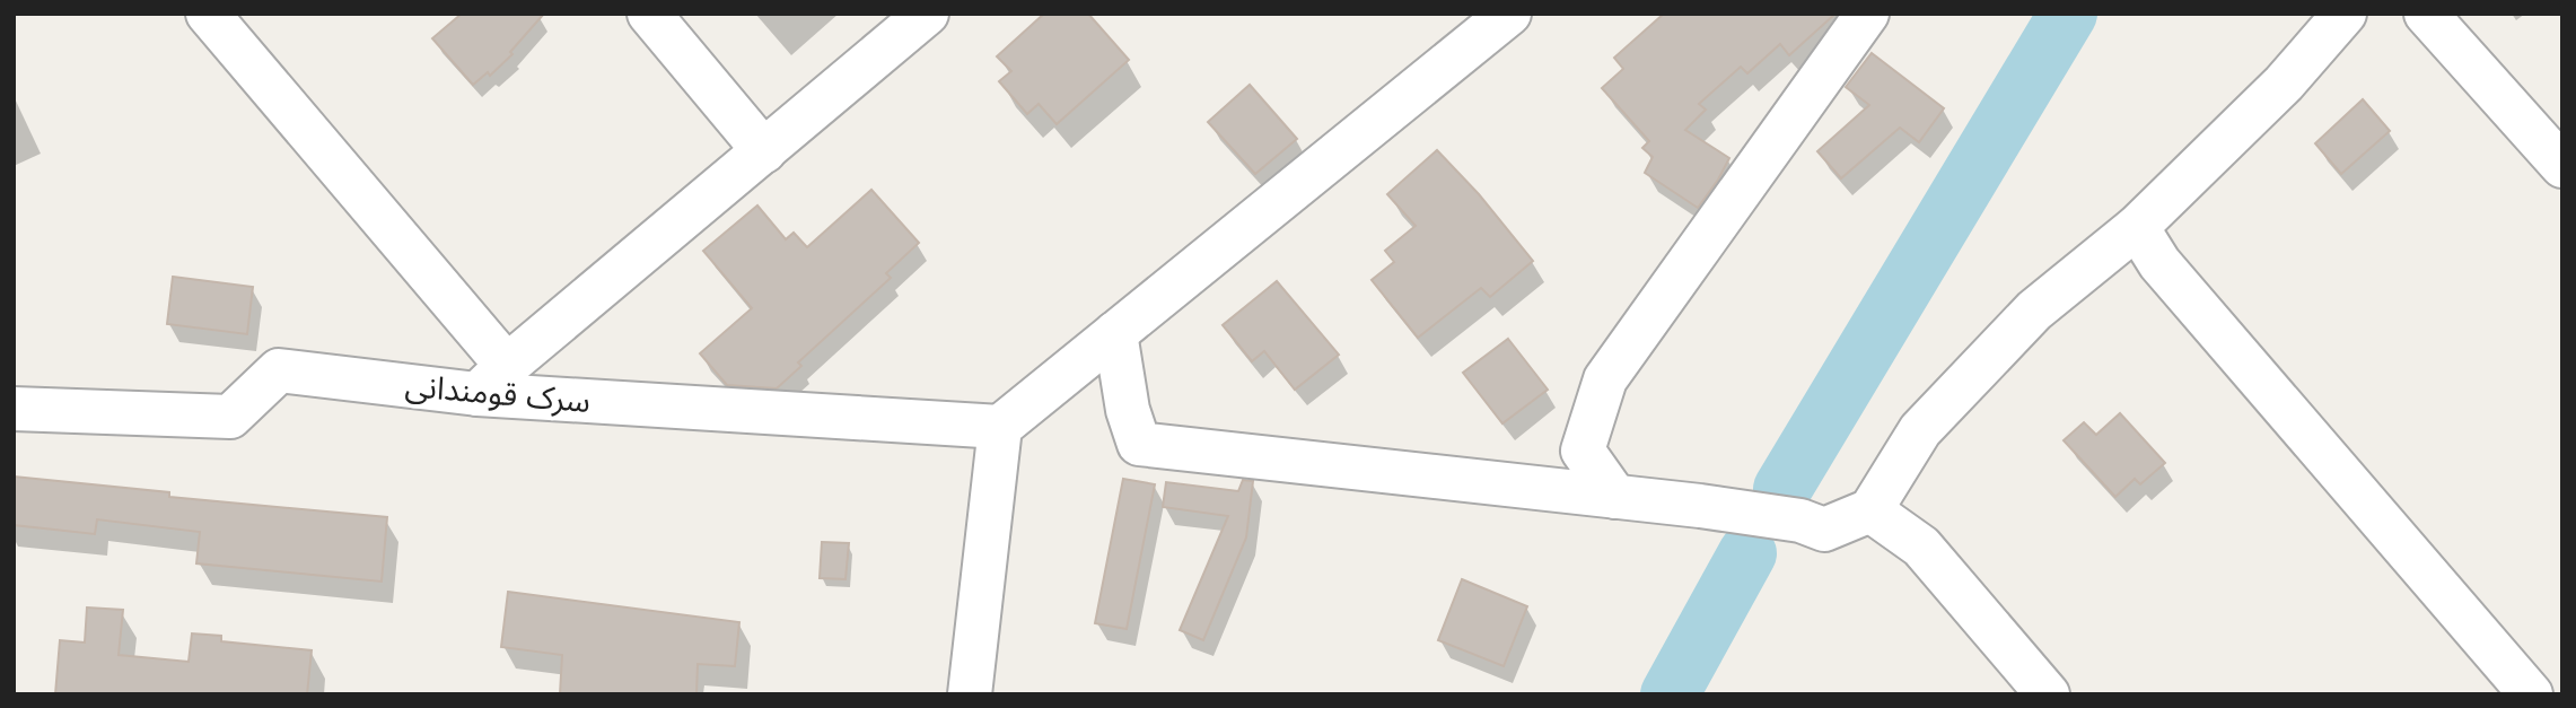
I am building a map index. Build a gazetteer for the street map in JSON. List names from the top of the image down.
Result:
{
  "streets": {
    "street": ["سرک قومندانی"]
  }
}
